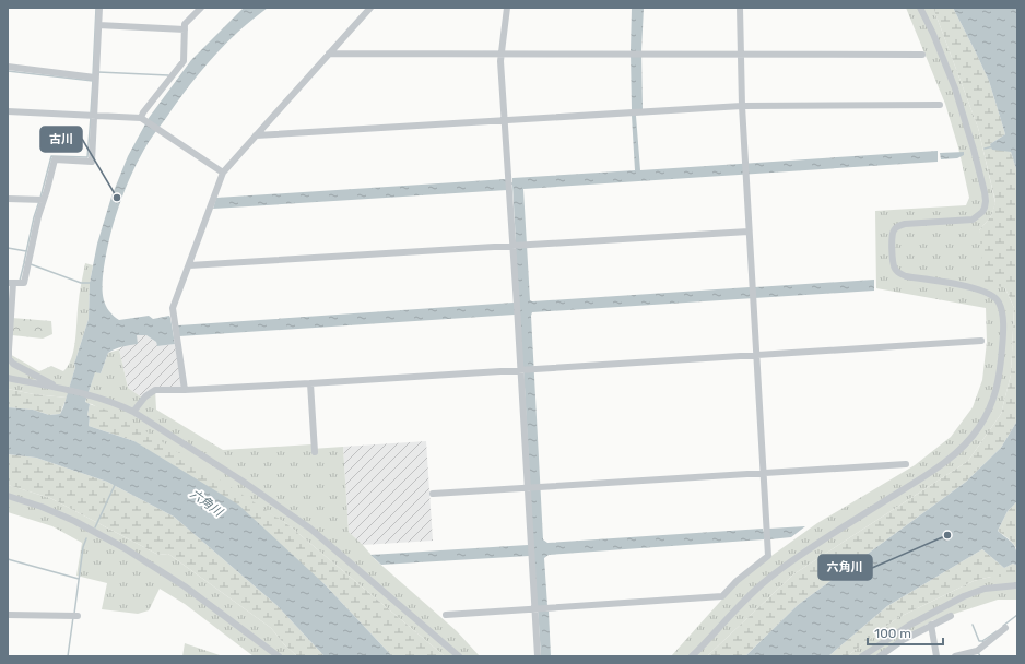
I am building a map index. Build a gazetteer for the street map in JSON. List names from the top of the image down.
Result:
{
  "water": ["六角川"],
  "places": ["古川", "六角川"],
  "scale_bar": "100 m"
}
